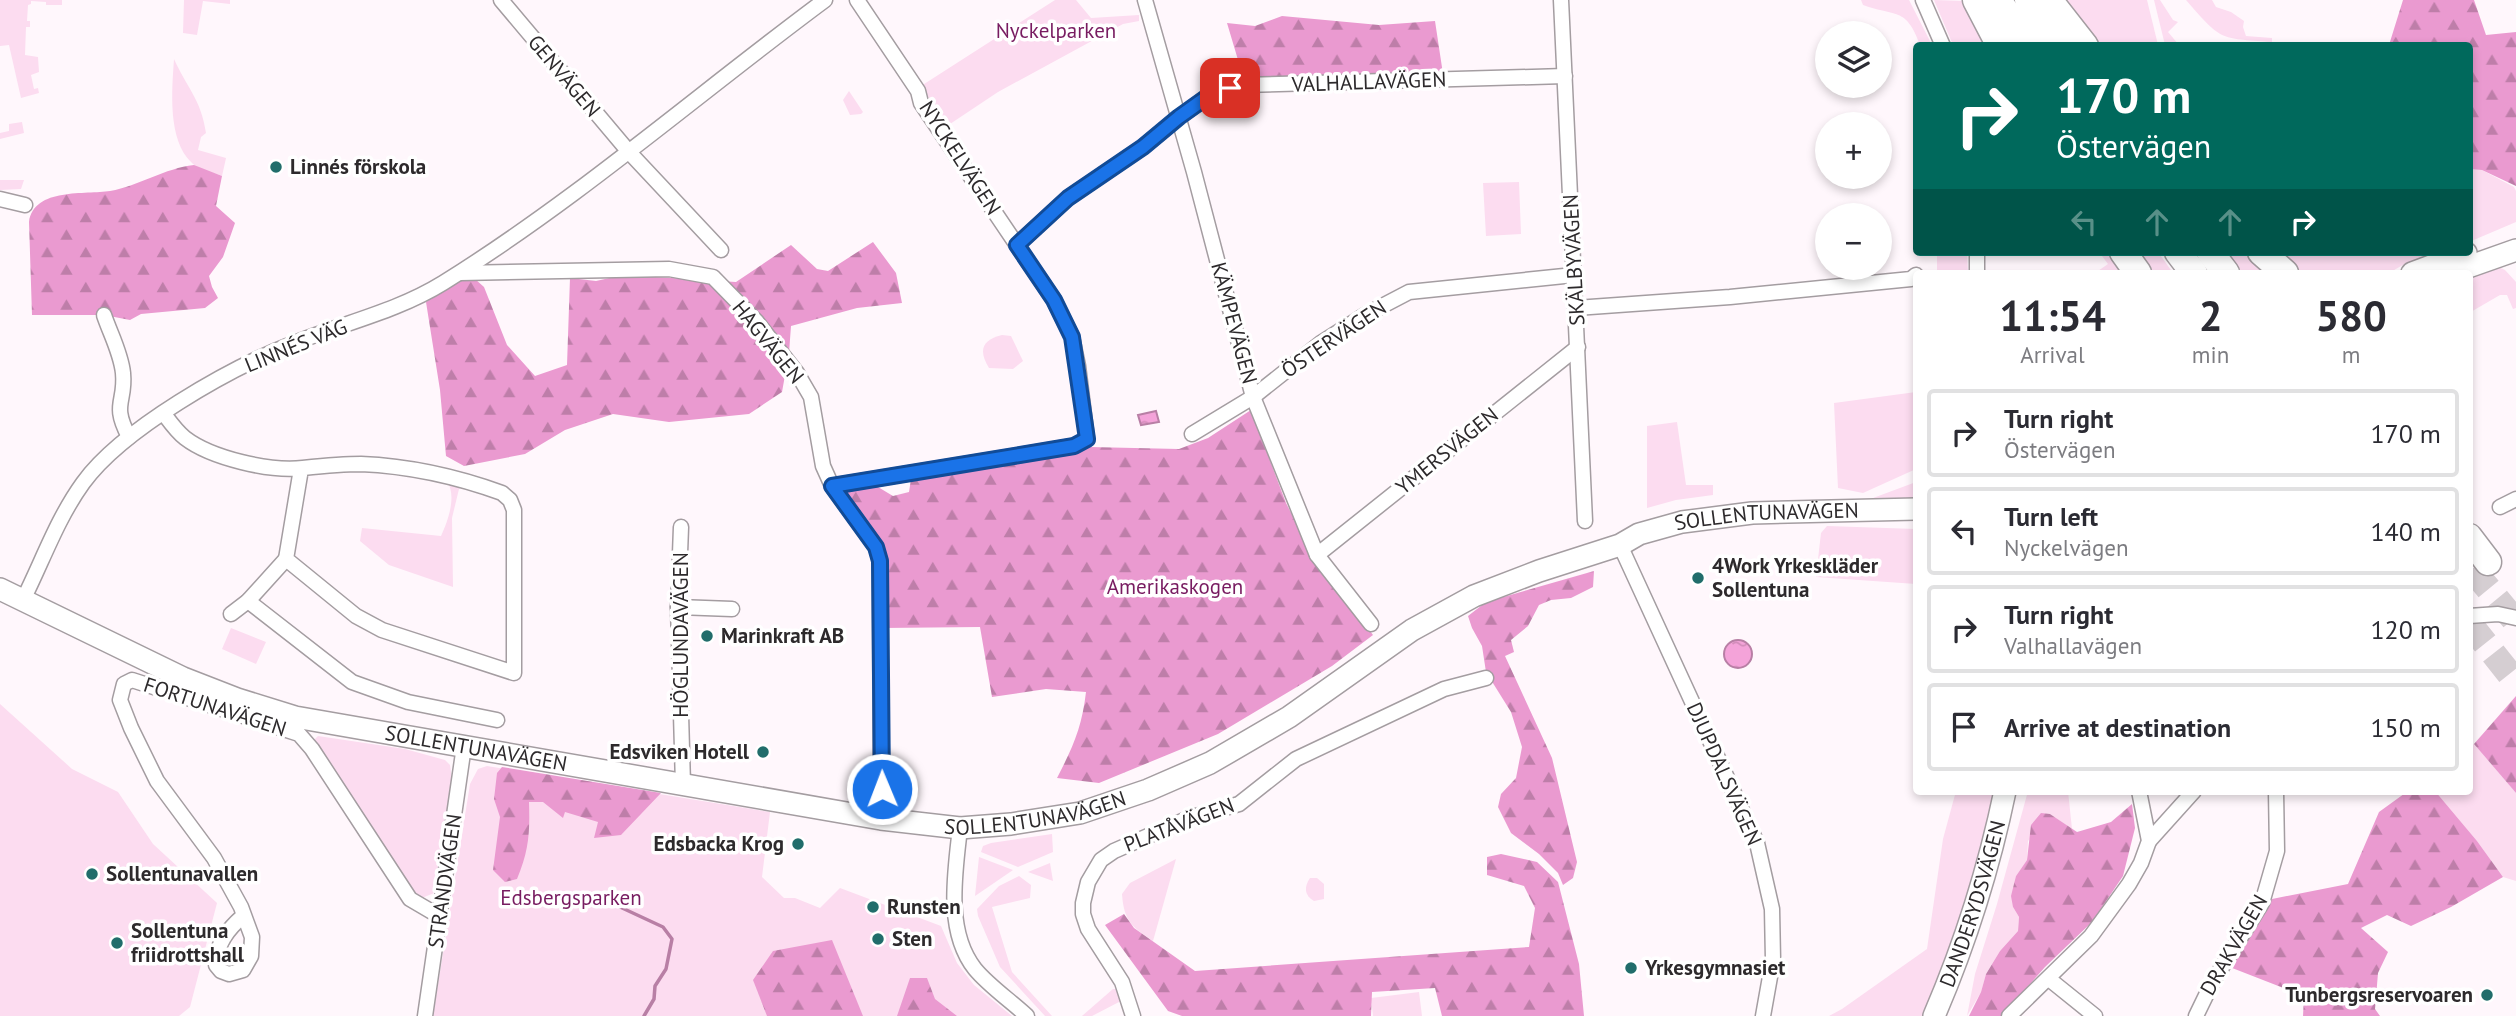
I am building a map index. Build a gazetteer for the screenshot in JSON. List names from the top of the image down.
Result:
{
  "streets": {
    "street": [
      "GENVÄGEN",
      "VALHALLAVÄGEN",
      "NYCKELVÄGEN",
      "SKÄLBYVÄGEN",
      "KÄMPEVÄGEN",
      "ÖSTERVÄGEN",
      "HAGVÄGEN",
      "LINNÉS VÄG",
      "YMERSVÄGEN",
      "SOLLENTUNAVÄGEN",
      "HÖGLUNDAVÄGEN",
      "FORTUNAVÄGEN",
      "DJUPDALSVÄGEN",
      "PLATÅVÄGEN",
      "STRANDVÄGEN",
      "DANDERYDSVÄGEN",
      "DRAKVÄGEN"
    ]
  },
  "crossings": [
    ["GENVÄGEN", "LINNÉS VÄG"],
    ["VALHALLAVÄGEN", "NYCKELVÄGEN"],
    ["VALHALLAVÄGEN", "SKÄLBYVÄGEN"],
    ["VALHALLAVÄGEN", "KÄMPEVÄGEN"],
    ["NYCKELVÄGEN", "HAGVÄGEN"],
    ["SKÄLBYVÄGEN", "ÖSTERVÄGEN"],
    ["SKÄLBYVÄGEN", "YMERSVÄGEN"],
    ["KÄMPEVÄGEN", "ÖSTERVÄGEN"],
    ["KÄMPEVÄGEN", "YMERSVÄGEN"],
    ["HAGVÄGEN", "LINNÉS VÄG"],
    ["HAGVÄGEN", "SOLLENTUNAVÄGEN"],
    ["LINNÉS VÄG", "SOLLENTUNAVÄGEN"],
    ["SOLLENTUNAVÄGEN", "HÖGLUNDAVÄGEN"],
    ["SOLLENTUNAVÄGEN", "DJUPDALSVÄGEN"],
    ["SOLLENTUNAVÄGEN", "STRANDVÄGEN"],
    ["FORTUNAVÄGEN", "STRANDVÄGEN"]
  ],
  "parks": ["Nyckelparken", "Amerikaskogen", "Edsbergsparken"],
  "places": [
    "Linnés förskola",
    "4Work Yrkeskläder Sollentuna",
    "Marinkraft AB",
    "Edsviken Hotell",
    "Edsbacka Krog",
    "Sollentunavallen",
    "Runsten",
    "Sten",
    "Sollentuna friidrottshall",
    "Yrkesgymnasiet",
    "Tunbergsreservoaren"
  ],
  "page": {
    "map_buttons": ["+", "−"],
    "turn": ["170 m", "Östervägen"],
    "eta": [
      "11:54",
      "Arrival",
      "2",
      "min",
      "580",
      "m"
    ],
    "list": [
      {
        "name": "Turn right",
        "note": "Östervägen",
        "value": "170 m"
      },
      {
        "name": "Turn left",
        "note": "Nyckelvägen",
        "value": "140 m"
      },
      {
        "name": "Turn right",
        "note": "Valhallavägen",
        "value": "120 m"
      },
      {
        "name": "Arrive at destination",
        "value": "150 m"
      }
    ]
  }
}
